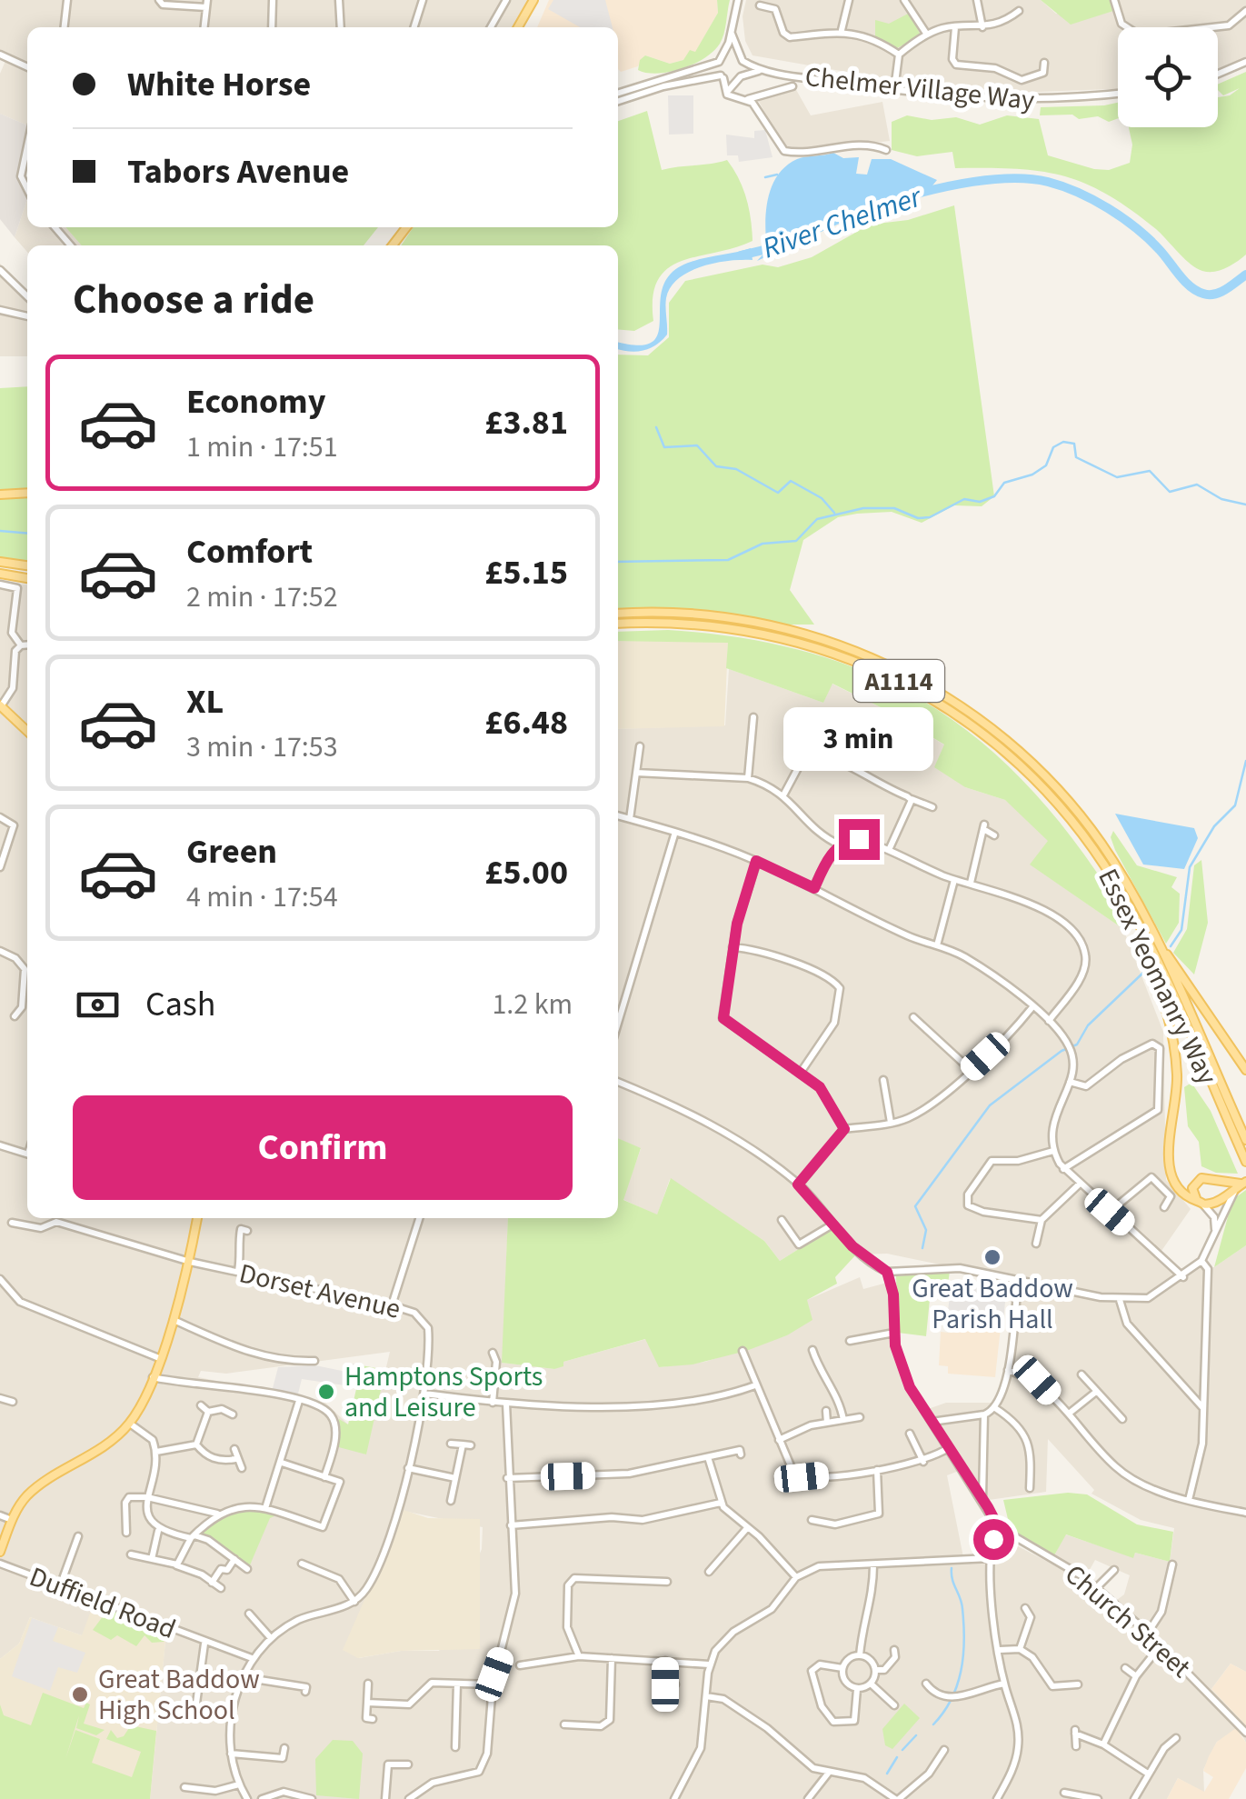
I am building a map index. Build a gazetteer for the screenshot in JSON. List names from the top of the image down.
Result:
{
  "streets": {
    "main road": ["A1114", "Essex Yeomanry Way"],
    "street": [
      "Chelmer Village Way",
      "Dorset Avenue",
      "Duffield Road",
      "Church Street"
    ]
  },
  "crossings": [
    ["A1114", "Essex Yeomanry Way"]
  ],
  "water": ["River Chelmer"],
  "places": ["Great Baddow Parish Hall", "Hamptons Sports and Leisure", "Great Baddow High School"],
  "page": {
    "banner": ["White Horse", "Tabors Avenue"],
    "heading": "Choose a ride",
    "list": [
      {
        "name": "Economy",
        "note": "1 min · 17:51",
        "value": "£3.81"
      },
      {
        "name": "Comfort",
        "note": "2 min · 17:52",
        "value": "£5.15"
      },
      {
        "name": "XL",
        "note": "3 min · 17:53",
        "value": "£6.48"
      },
      {
        "name": "Green",
        "note": "4 min · 17:54",
        "value": "£5.00"
      }
    ],
    "bubble": "3 min",
    "pay": ["Cash", "1.2 km"],
    "buttons": "Confirm"
  }
}
